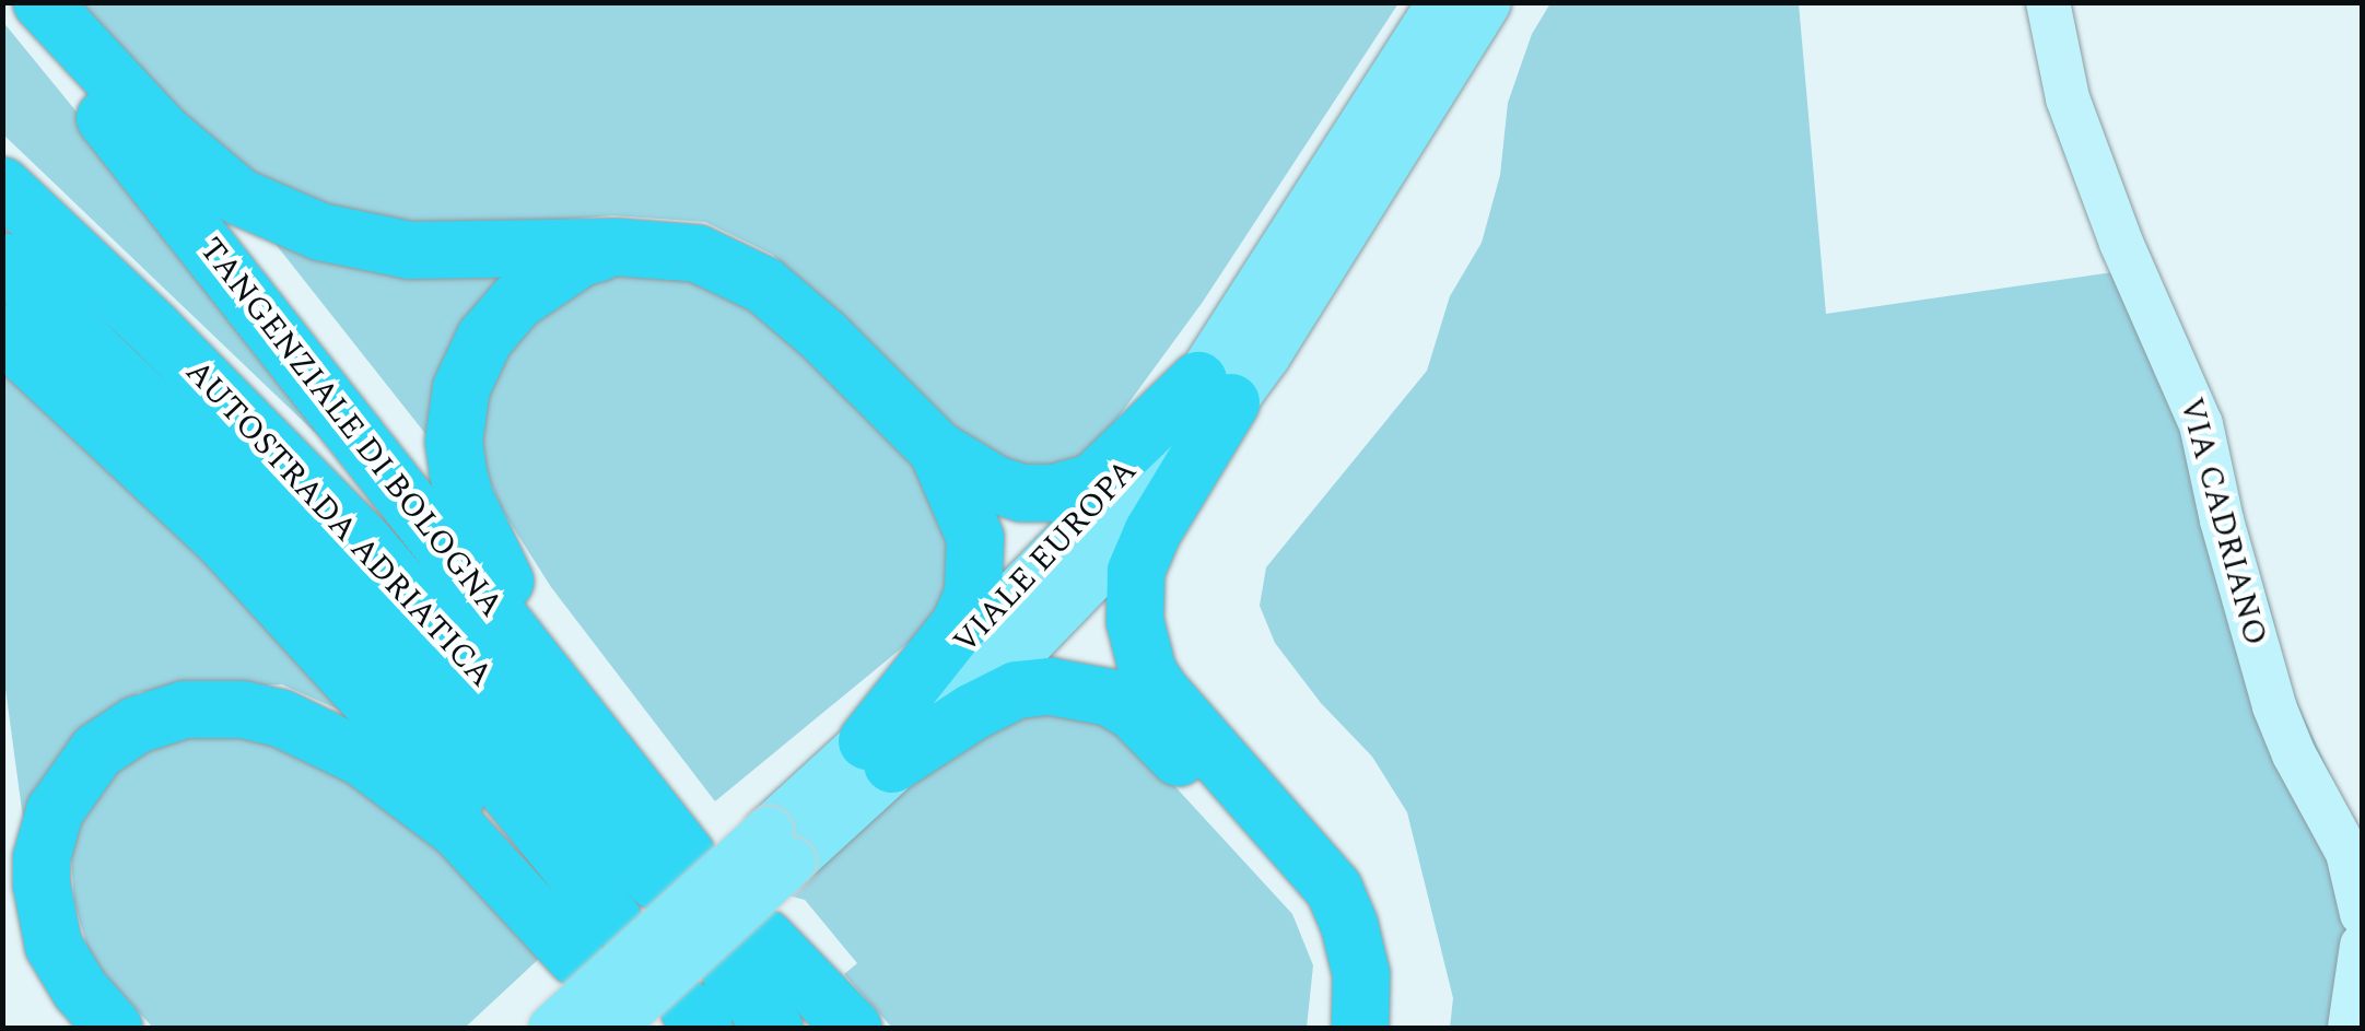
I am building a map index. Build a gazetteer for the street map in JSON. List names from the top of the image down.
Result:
{
  "streets": {
    "highway": ["TANGENZIALE DI BOLOGNA", "AUTOSTRADA ADRIATICA"],
    "main road": ["VIALE EUROPA"],
    "street": ["VIA CADRIANO"]
  },
  "crossings": [
    ["TANGENZIALE DI BOLOGNA", "AUTOSTRADA ADRIATICA"]
  ]
}
